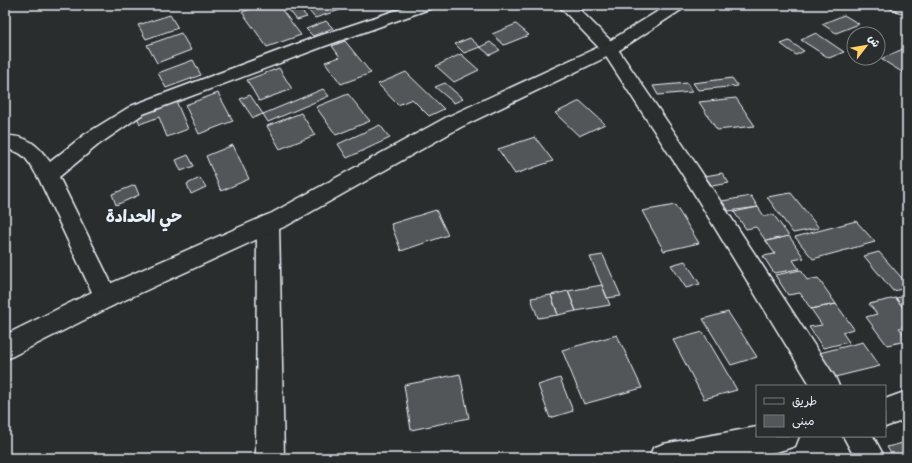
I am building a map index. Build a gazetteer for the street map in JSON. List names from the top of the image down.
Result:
{
  "districts": ["حي الحدادة"],
  "legend": ["طريق", "مبنى"],
  "north": "top right"
}
